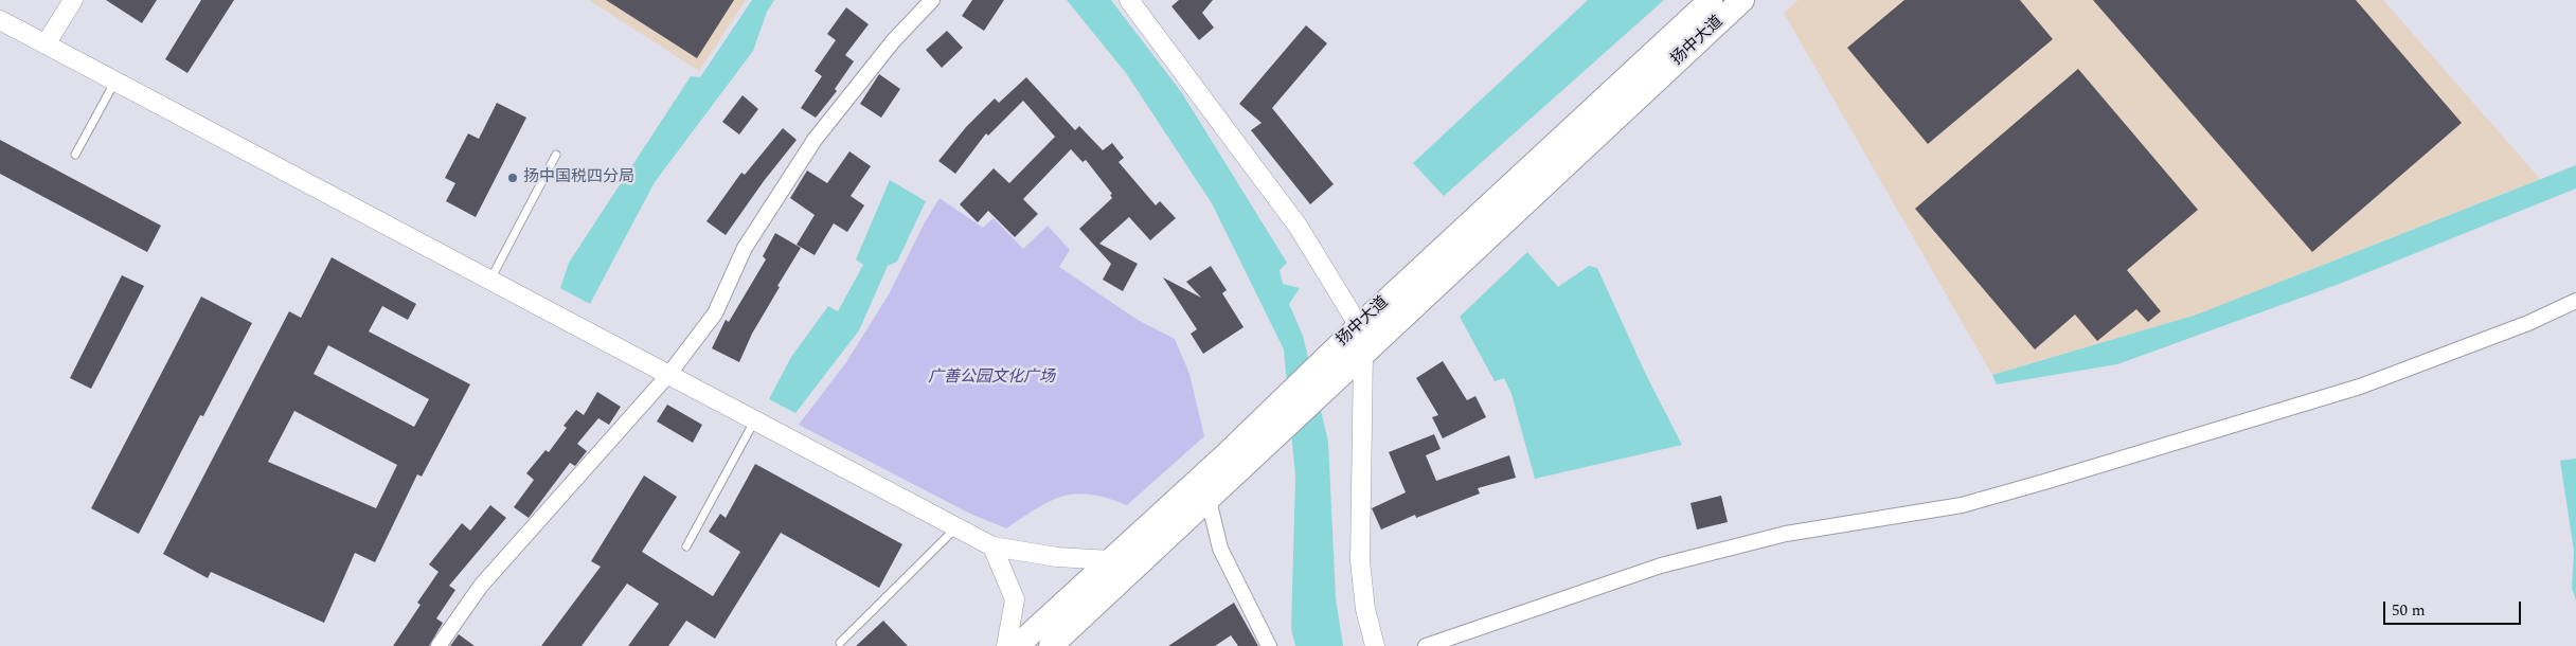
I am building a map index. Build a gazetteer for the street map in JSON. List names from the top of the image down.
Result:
{
  "streets": {
    "main road": ["扬中大道"]
  },
  "parks": ["广善公园文化广场"],
  "places": ["扬中国税四分局"],
  "scale_bar": "50 m"
}
